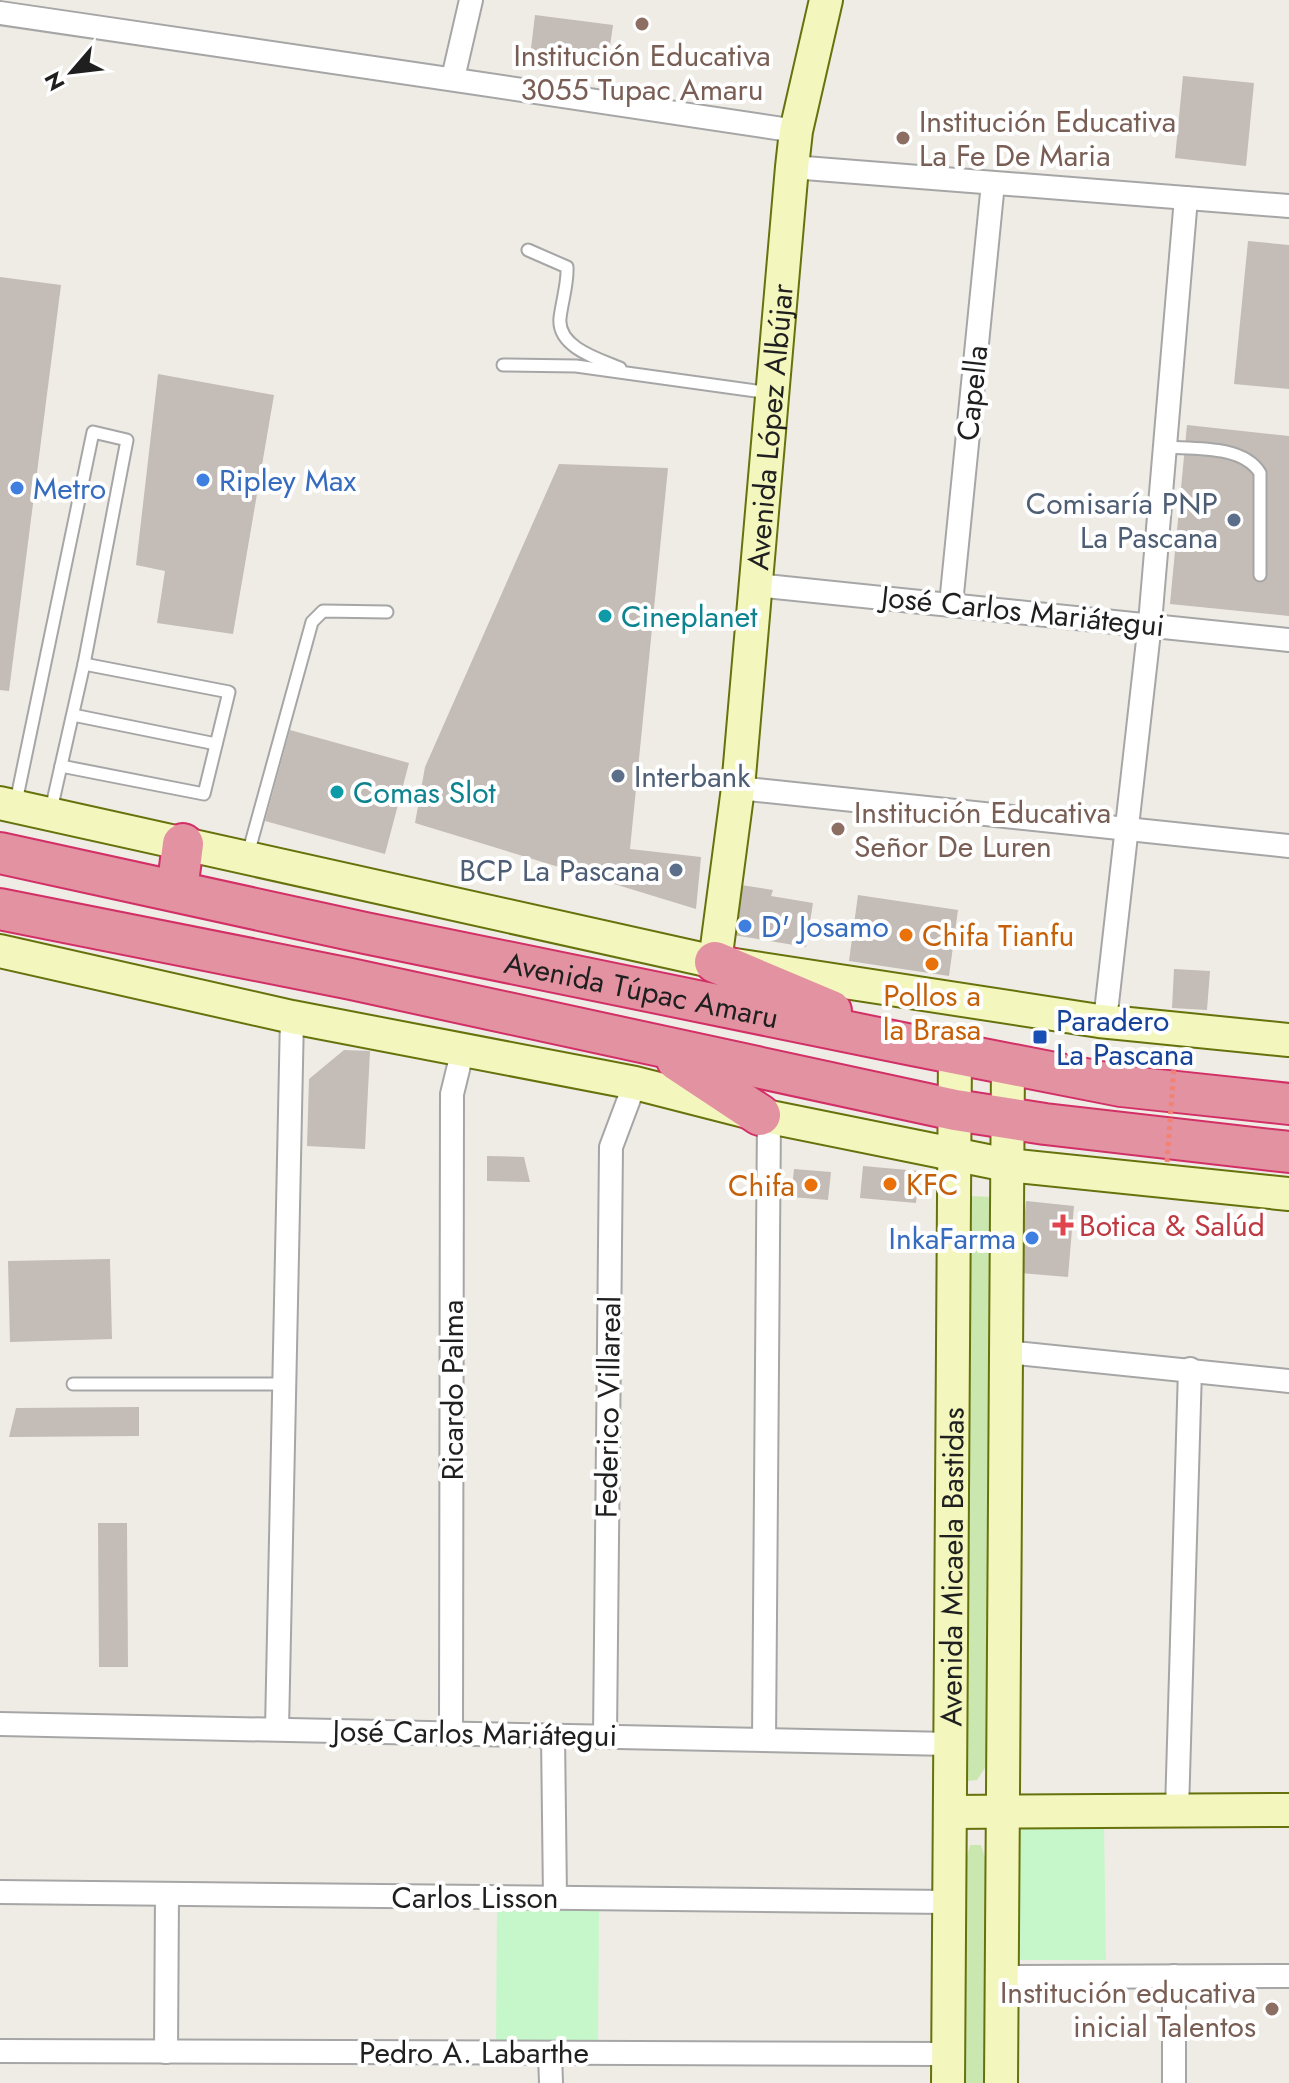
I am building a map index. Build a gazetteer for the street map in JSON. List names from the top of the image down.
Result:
{
  "streets": {
    "highway": ["Avenida Túpac Amaru"],
    "street": [
      "Capella",
      "Avenida López Albújar",
      "José Carlos Mariátegui",
      "Ricardo Palma",
      "Federico Villareal",
      "Avenida Micaela Bastidas",
      "Carlos Lisson",
      "Pedro A. Labarthe"
    ]
  },
  "crossings": [
    ["Capella", "José Carlos Mariátegui"],
    ["Avenida López Albújar", "José Carlos Mariátegui"],
    ["Avenida López Albújar", "Avenida Túpac Amaru"],
    ["José Carlos Mariátegui", "Ricardo Palma"],
    ["José Carlos Mariátegui", "Federico Villareal"],
    ["José Carlos Mariátegui", "Avenida Micaela Bastidas"],
    ["Avenida Túpac Amaru", "Avenida Micaela Bastidas"],
    ["Avenida Micaela Bastidas", "Carlos Lisson"],
    ["Avenida Micaela Bastidas", "Pedro A. Labarthe"]
  ],
  "places": {
    "other": [
      "Institución Educativa 3055 Tupac Amaru",
      "Institución Educativa La Fe De Maria",
      "Ripley Max",
      "Metro",
      "Comisaría PNP La Pascana",
      "Cineplanet",
      "Interbank",
      "Comas Slot",
      "Institución Educativa Señor De Luren",
      "BCP La Pascana",
      "D' Josamo",
      "Chifa Tianfu",
      "Pollos a la Brasa",
      "KFC",
      "Chifa",
      "InkaFarma",
      "Institución educativa inicial Talentos"
    ],
    "transit": ["Paradero La Pascana"],
    "health": ["Botica & Salúd"]
  },
  "north": "bottom left"
}
